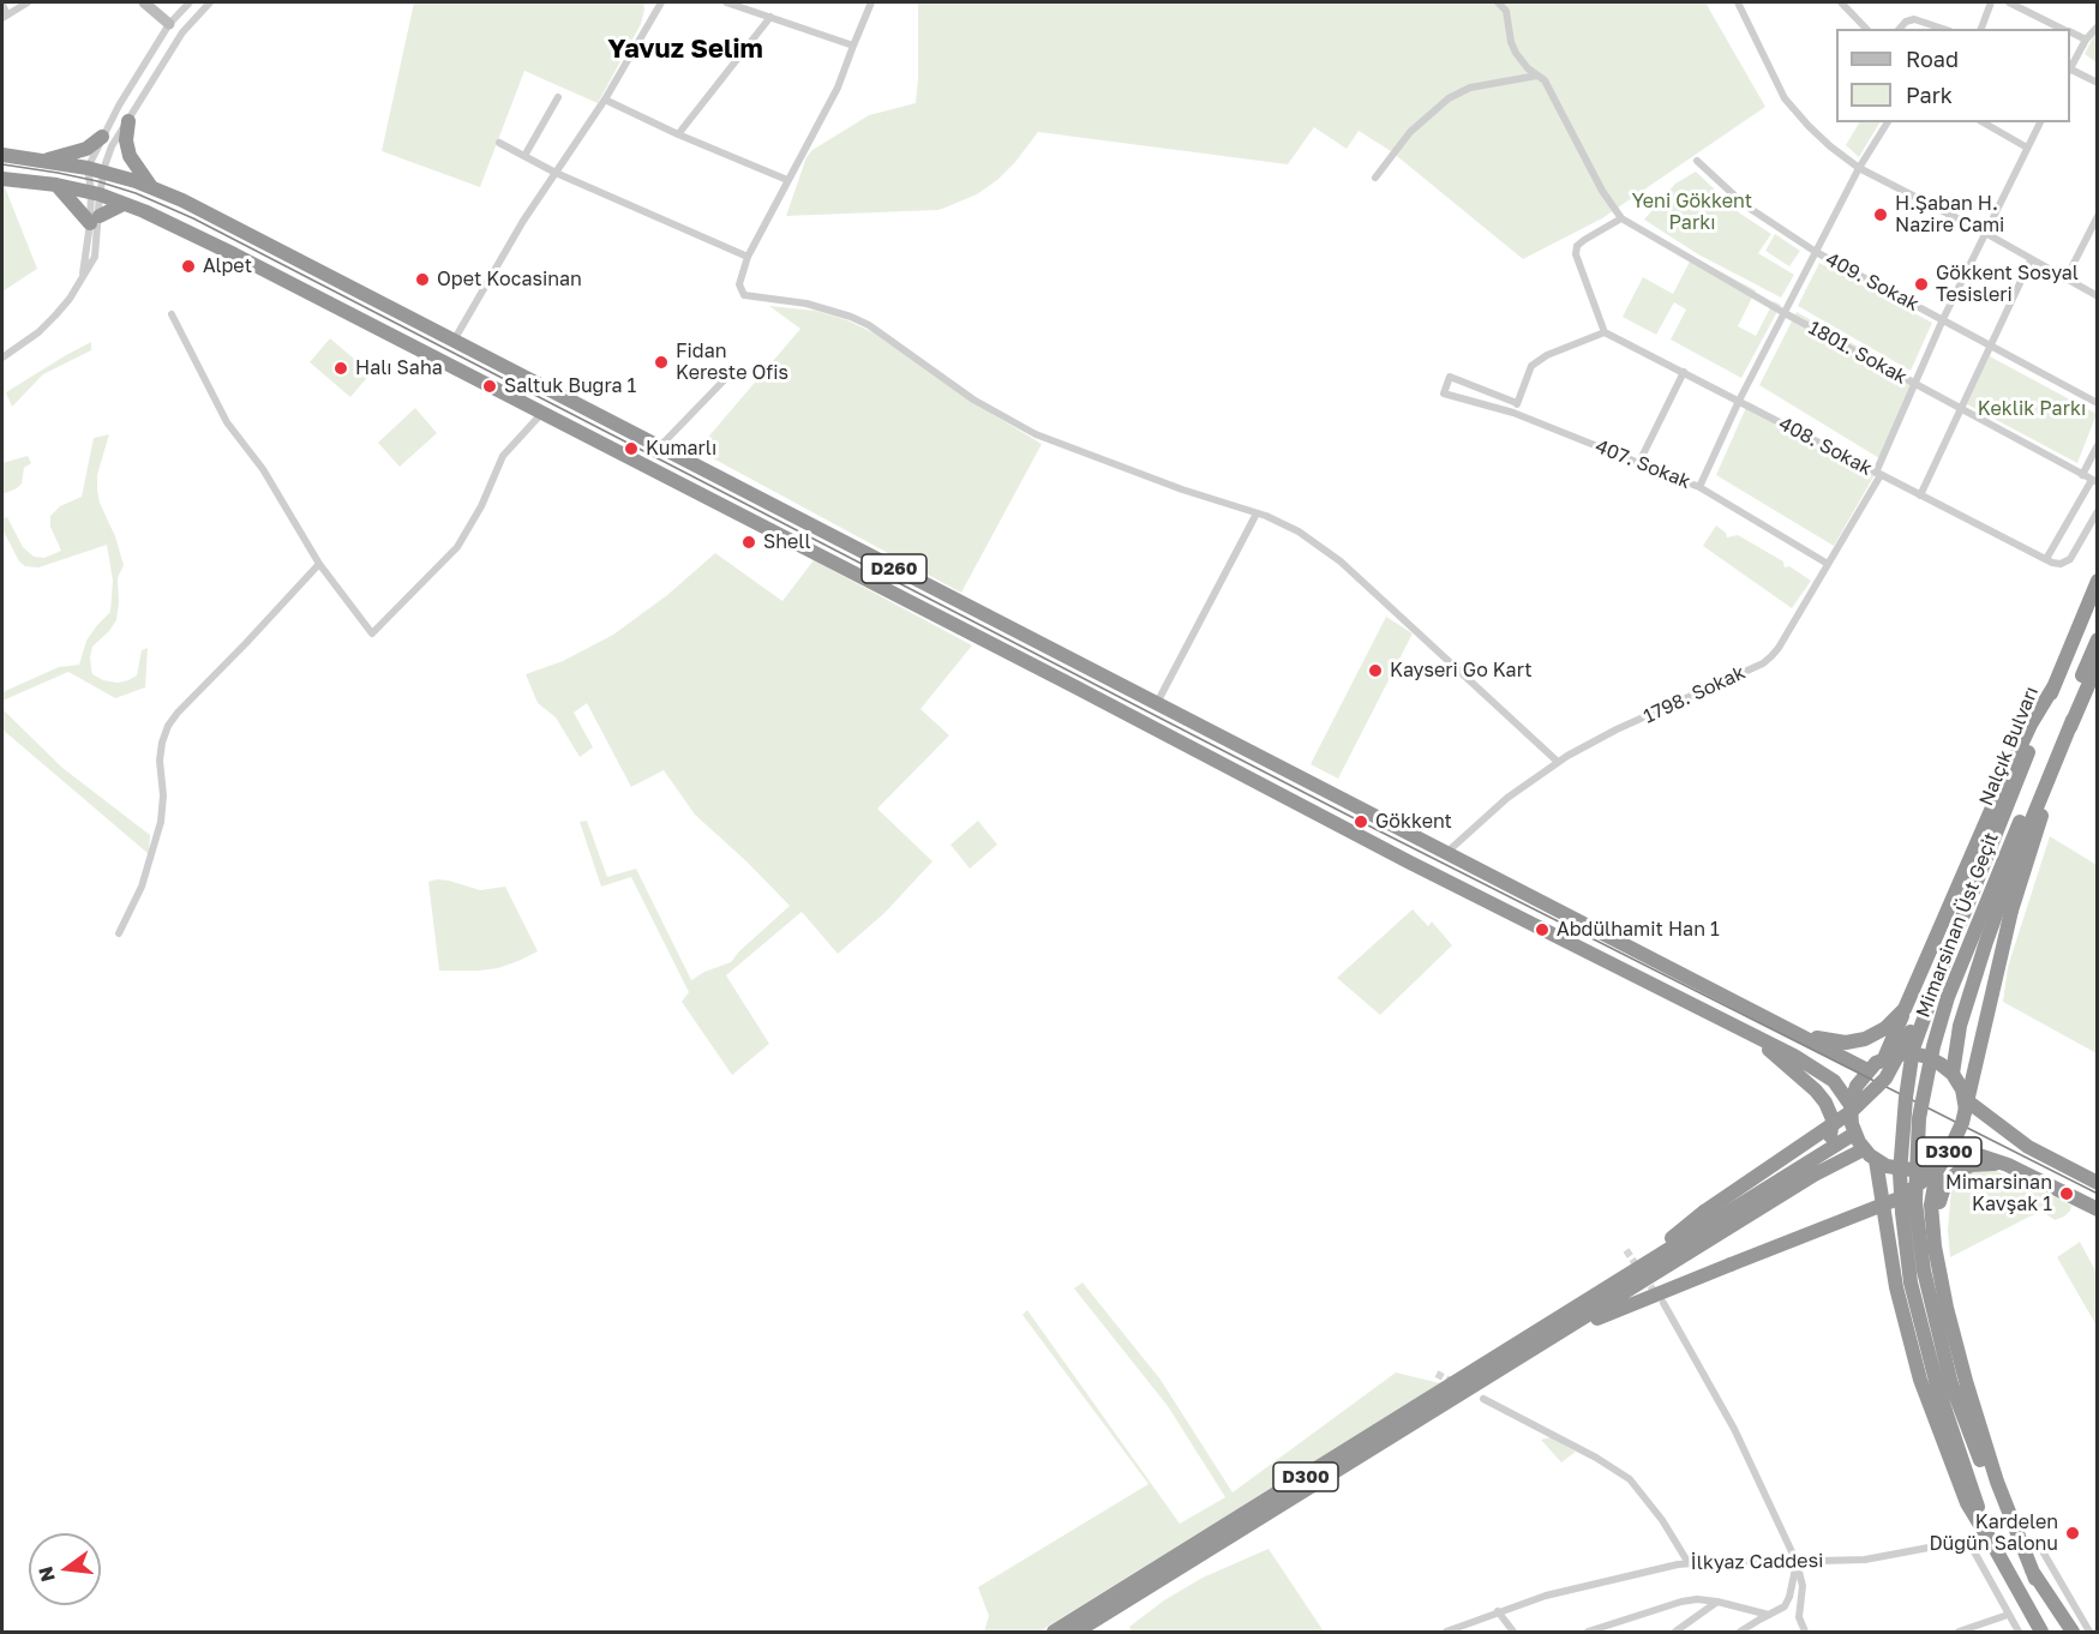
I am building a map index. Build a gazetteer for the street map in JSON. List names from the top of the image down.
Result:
{
  "streets": {
    "highway": [
      "D260",
      "Nalçık Bulvarı",
      "Mimarsinan Üst Geçit",
      "D300"
    ],
    "street": [
      "409. Sokak",
      "1801. Sokak",
      "408. Sokak",
      "407. Sokak",
      "1798. Sokak",
      "İlkyaz Caddesi"
    ]
  },
  "crossings": [
    ["409. Sokak", "1798. Sokak"],
    ["1801. Sokak", "1798. Sokak"],
    ["408. Sokak", "1798. Sokak"],
    ["407. Sokak", "1798. Sokak"],
    ["D260", "1798. Sokak"],
    ["Nalçık Bulvarı", "Mimarsinan Üst Geçit"],
    ["Nalçık Bulvarı", "D300"],
    ["Mimarsinan Üst Geçit", "D300"]
  ],
  "districts": ["Yavuz Selim"],
  "parks": ["Yeni Gökkent Parkı", "Keklik Parkı"],
  "places": [
    "H.Şaban H. Nazire Cami",
    "Alpet",
    "Opet Kocasinan",
    "Gökkent Sosyal Tesisleri",
    "Fidan Kereste Ofis",
    "Halı Saha",
    "Saltuk Buğra 1",
    "Kumarlı",
    "Shell",
    "Kayseri Go Kart",
    "Gökkent",
    "Abdülhamit Han 1",
    "Mimarsinan Kavşak 1",
    "Kardelen Düğün Salonu"
  ],
  "legend": ["Road", "Park"],
  "north": "left"
}
